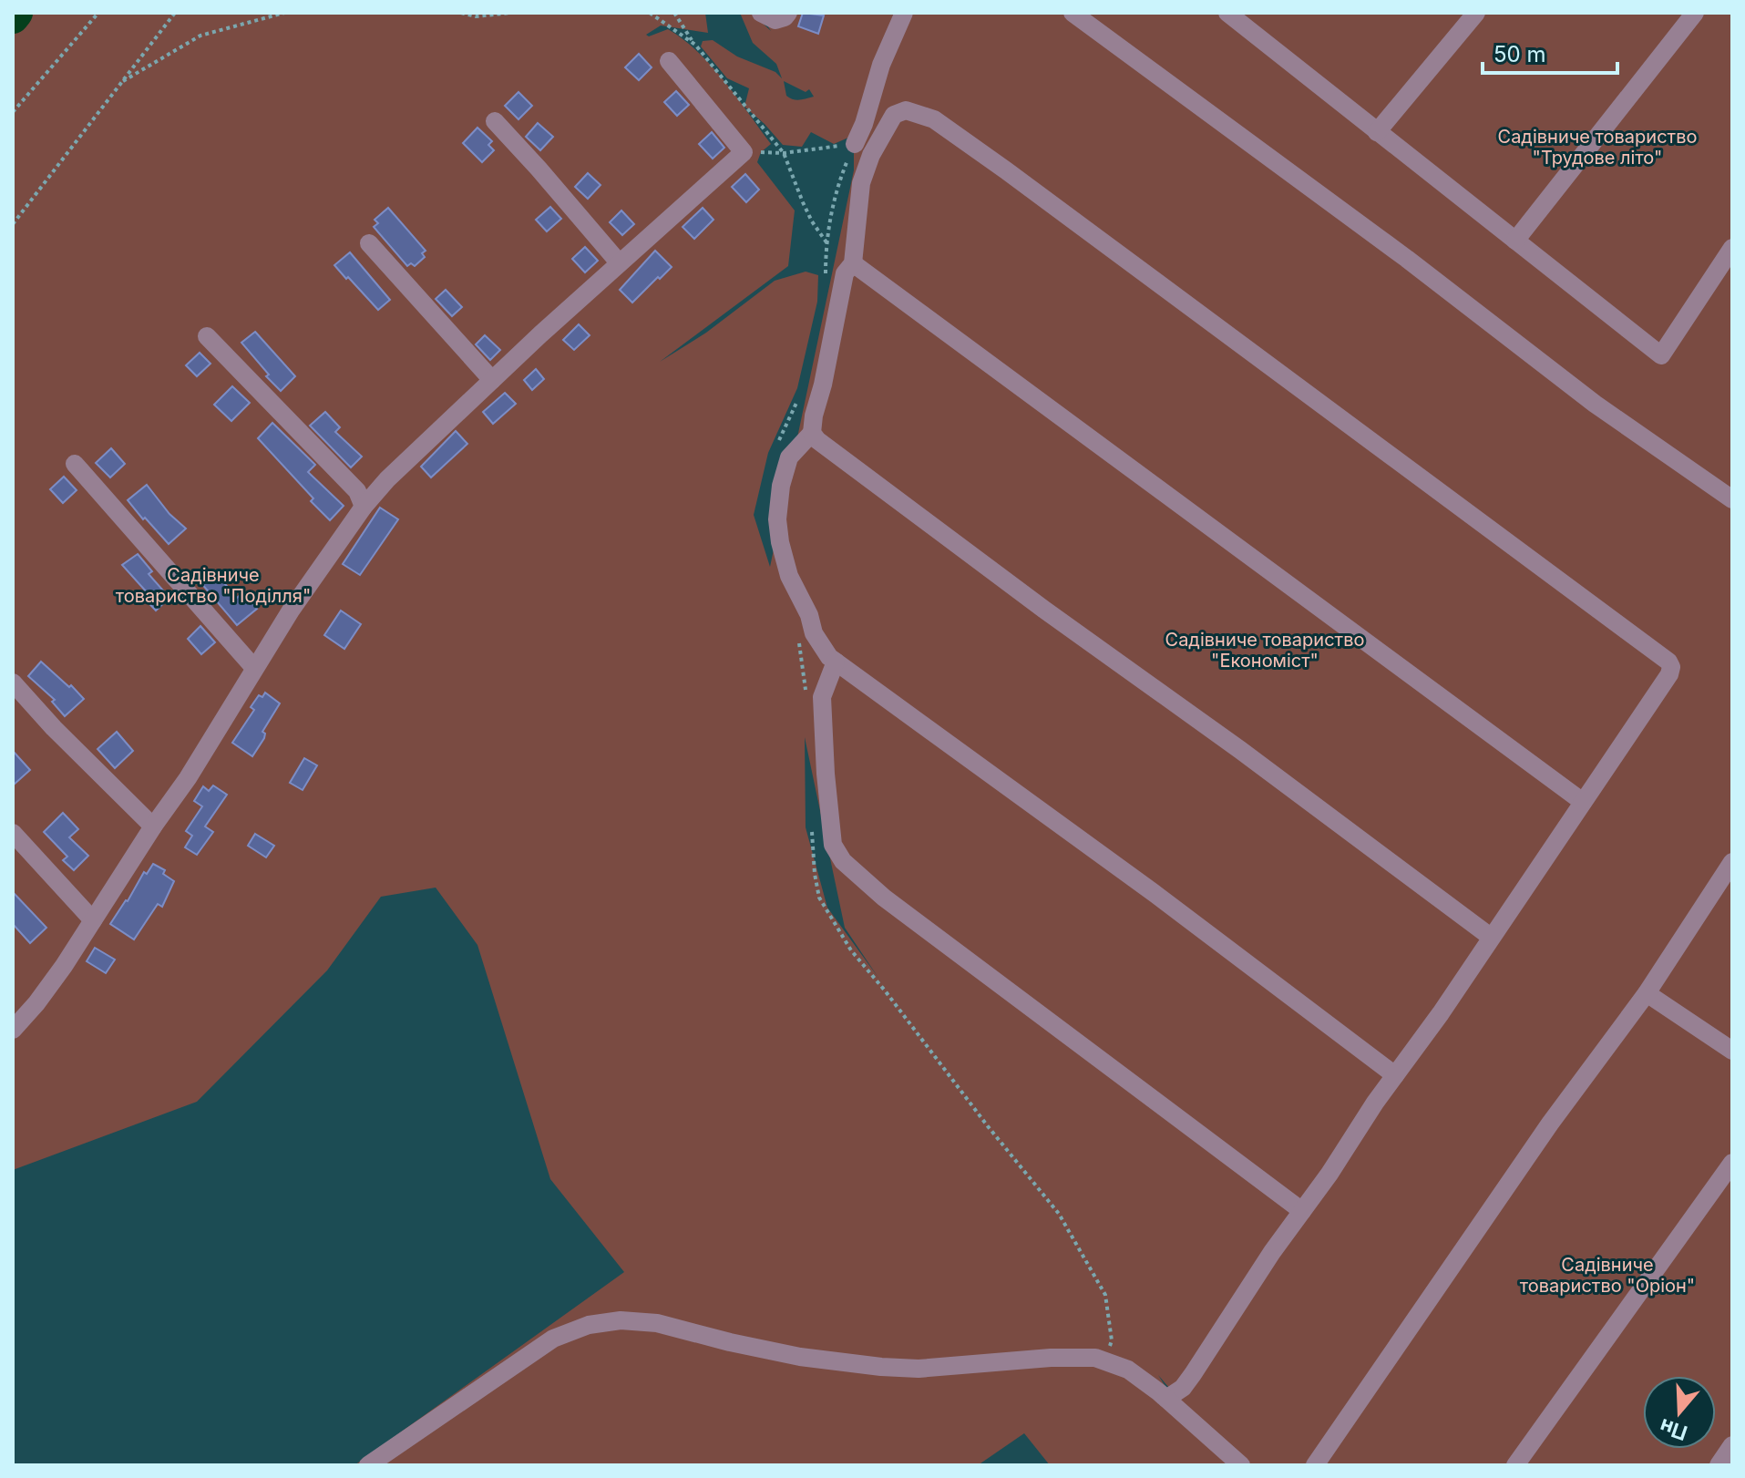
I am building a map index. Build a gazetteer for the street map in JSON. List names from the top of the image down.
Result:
{
  "parks": [
    "Садівниче товариство \"Трудове літо\"",
    "Садівниче товариство \"Поділля\"",
    "Садівниче товариство \"Економіст\"",
    "Садівниче товариство \"Оріон\""
  ],
  "scale_bar": "50 m",
  "north": "bottom"
}
